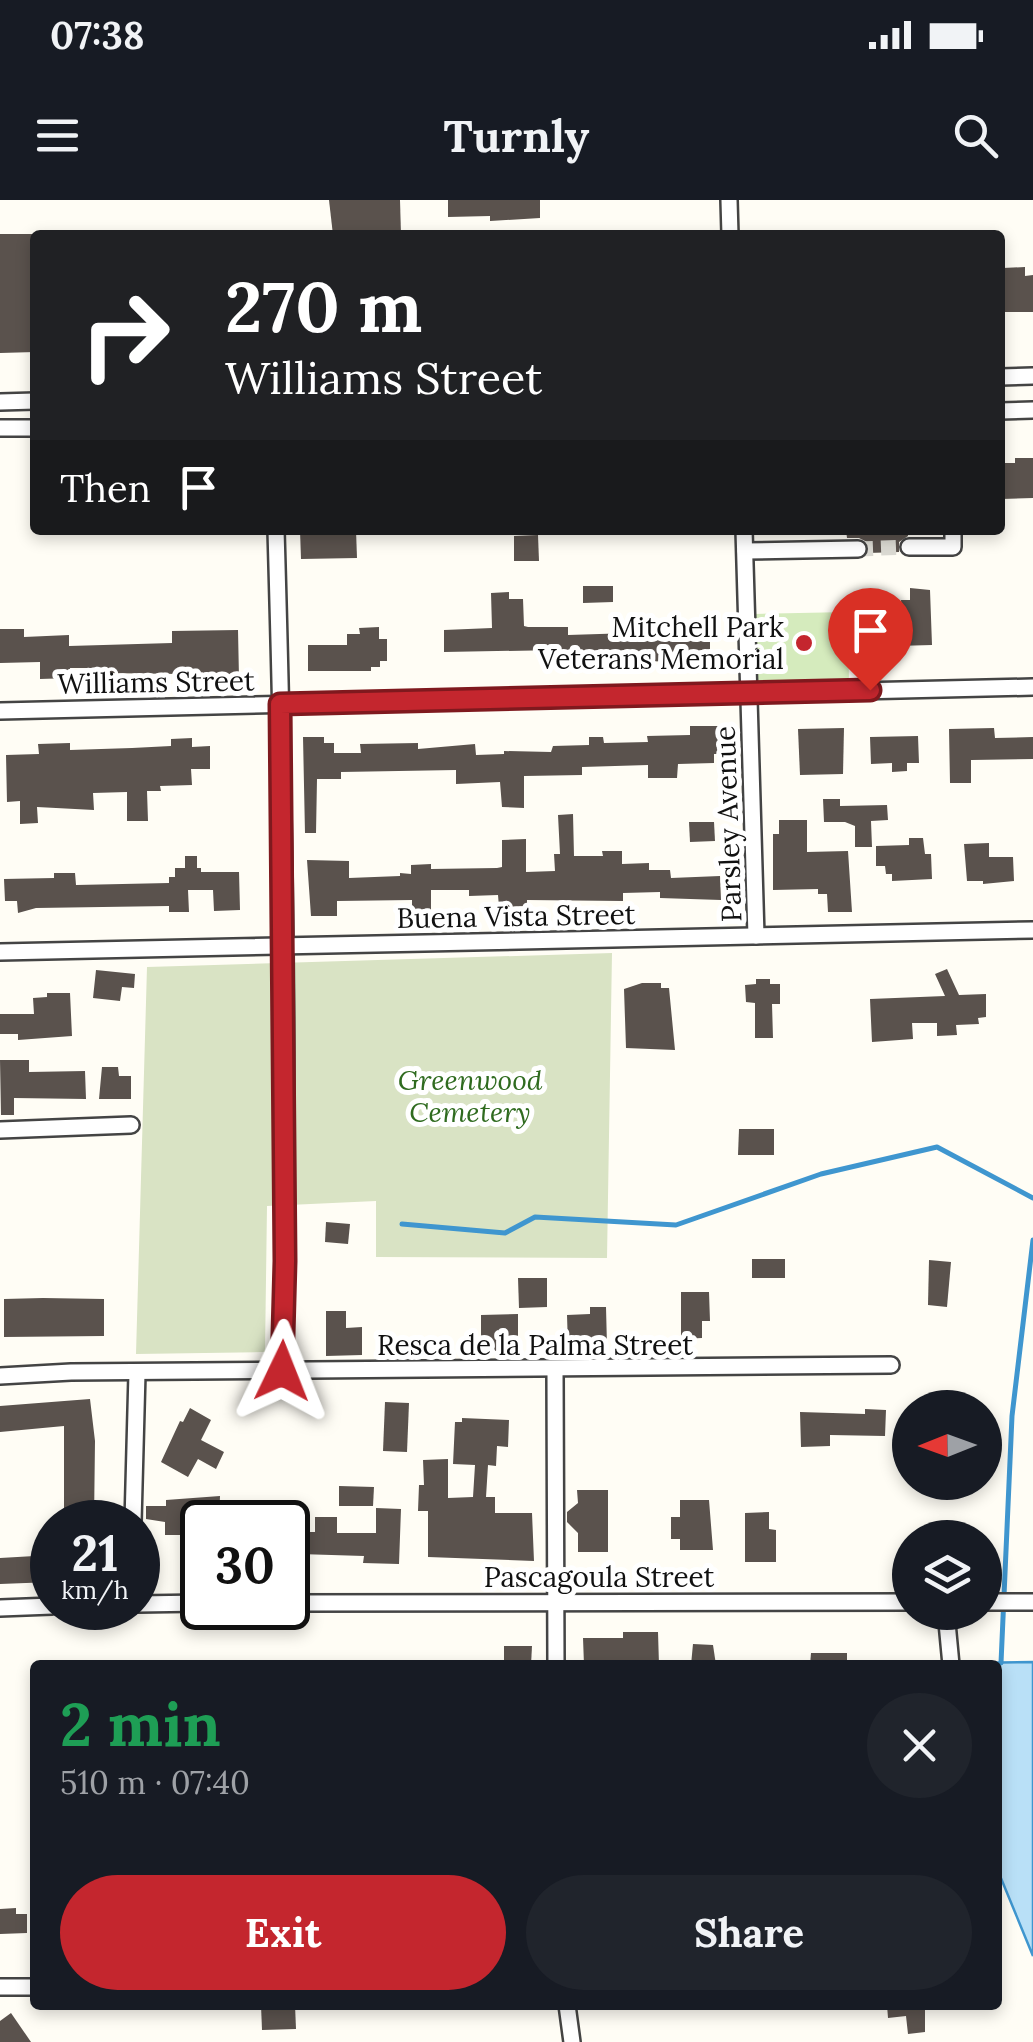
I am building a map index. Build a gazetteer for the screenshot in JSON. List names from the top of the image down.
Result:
{
  "streets": {
    "street": [
      "Williams Street",
      "Parsley Avenue",
      "Buena Vista Street",
      "Resca de la Palma Street",
      "Pascagoula Street"
    ]
  },
  "crossings": [
    ["Williams Street", "Parsley Avenue"],
    ["Parsley Avenue", "Buena Vista Street"]
  ],
  "parks": ["Greenwood Cemetery"],
  "places": ["Mitchell Park Veterans Memorial"],
  "north": "left",
  "page": {
    "status": "07:38",
    "header": "Turnly",
    "turn": ["270 m", "Williams Street"],
    "then": "Then",
    "speed": "21 km/h",
    "limit": "30",
    "heading": ["2 min", "510 m · 07:40"],
    "buttons": ["Exit", "Share"]
  }
}
